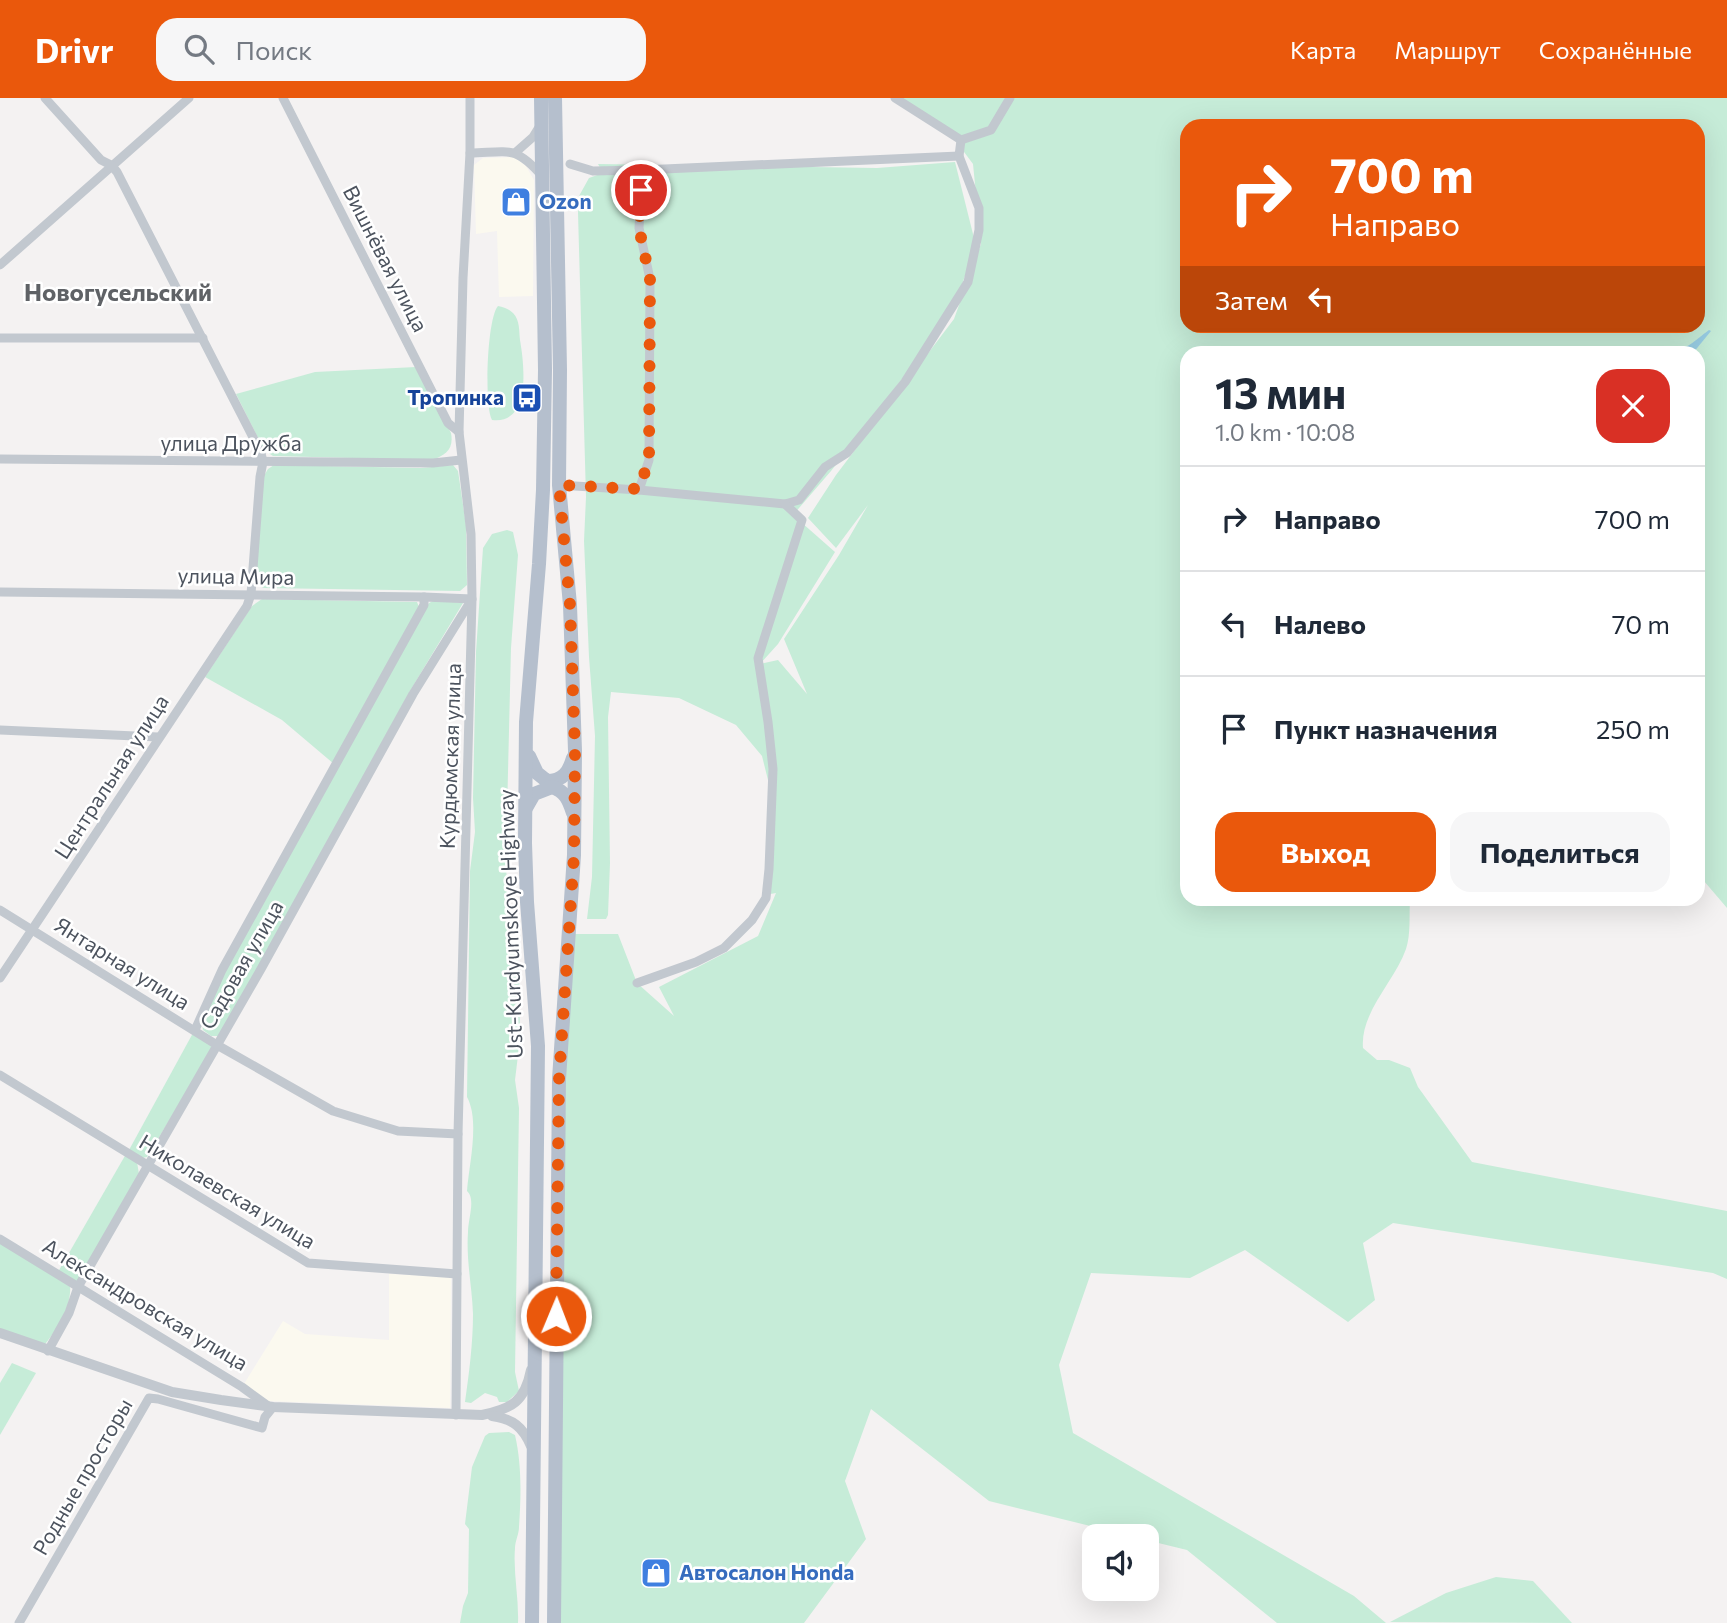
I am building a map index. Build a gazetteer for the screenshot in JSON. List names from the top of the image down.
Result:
{
  "streets": {
    "main road": ["Ust-Kurdyumskoye Highway"],
    "street": [
      "Вишнёвая улица",
      "улица Дружба",
      "улица Мира",
      "Курдюмская улица",
      "Центральная улица",
      "Янтарная улица",
      "Садовая улица",
      "Николаевская улица",
      "Александровская улица",
      "Родные просторы"
    ]
  },
  "crossings": [
    ["Вишнёвая улица", "Курдюмская улица"],
    ["улица Дружба", "Курдюмская улица"],
    ["улица Мира", "Курдюмская улица"],
    ["улица Мира", "Центральная улица"],
    ["улица Мира", "Садовая улица"],
    ["Курдюмская улица", "Янтарная улица"],
    ["Курдюмская улица", "Садовая улица"],
    ["Курдюмская улица", "Николаевская улица"],
    ["Курдюмская улица", "Александровская улица"],
    ["Центральная улица", "Янтарная улица"],
    ["Ust-Kurdyumskoye Highway", "Александровская улица"],
    ["Янтарная улица", "Садовая улица"],
    ["Садовая улица", "Николаевская улица"],
    ["Садовая улица", "Александровская улица"],
    ["Александровская улица", "Родные просторы"]
  ],
  "districts": ["Новогусельский"],
  "places": {
    "shop": ["Ozon", "Автосалон Honda"],
    "bus stop": ["Тропинка"]
  },
  "page": {
    "header": "Drivr",
    "search": "Поиск",
    "nav": ["Карта", "Маршрут", "Сохранённые"],
    "turn": ["700 m", "Направо"],
    "then": "Затем",
    "heading": ["13 мин", "1.0 km · 10:08"],
    "list": [
      {
        "name": "Направо",
        "value": "700 m"
      },
      {
        "name": "Налево",
        "value": "70 m"
      },
      {
        "name": "Пункт назначения",
        "value": "250 m"
      }
    ],
    "buttons": ["Выход", "Поделиться"]
  }
}
